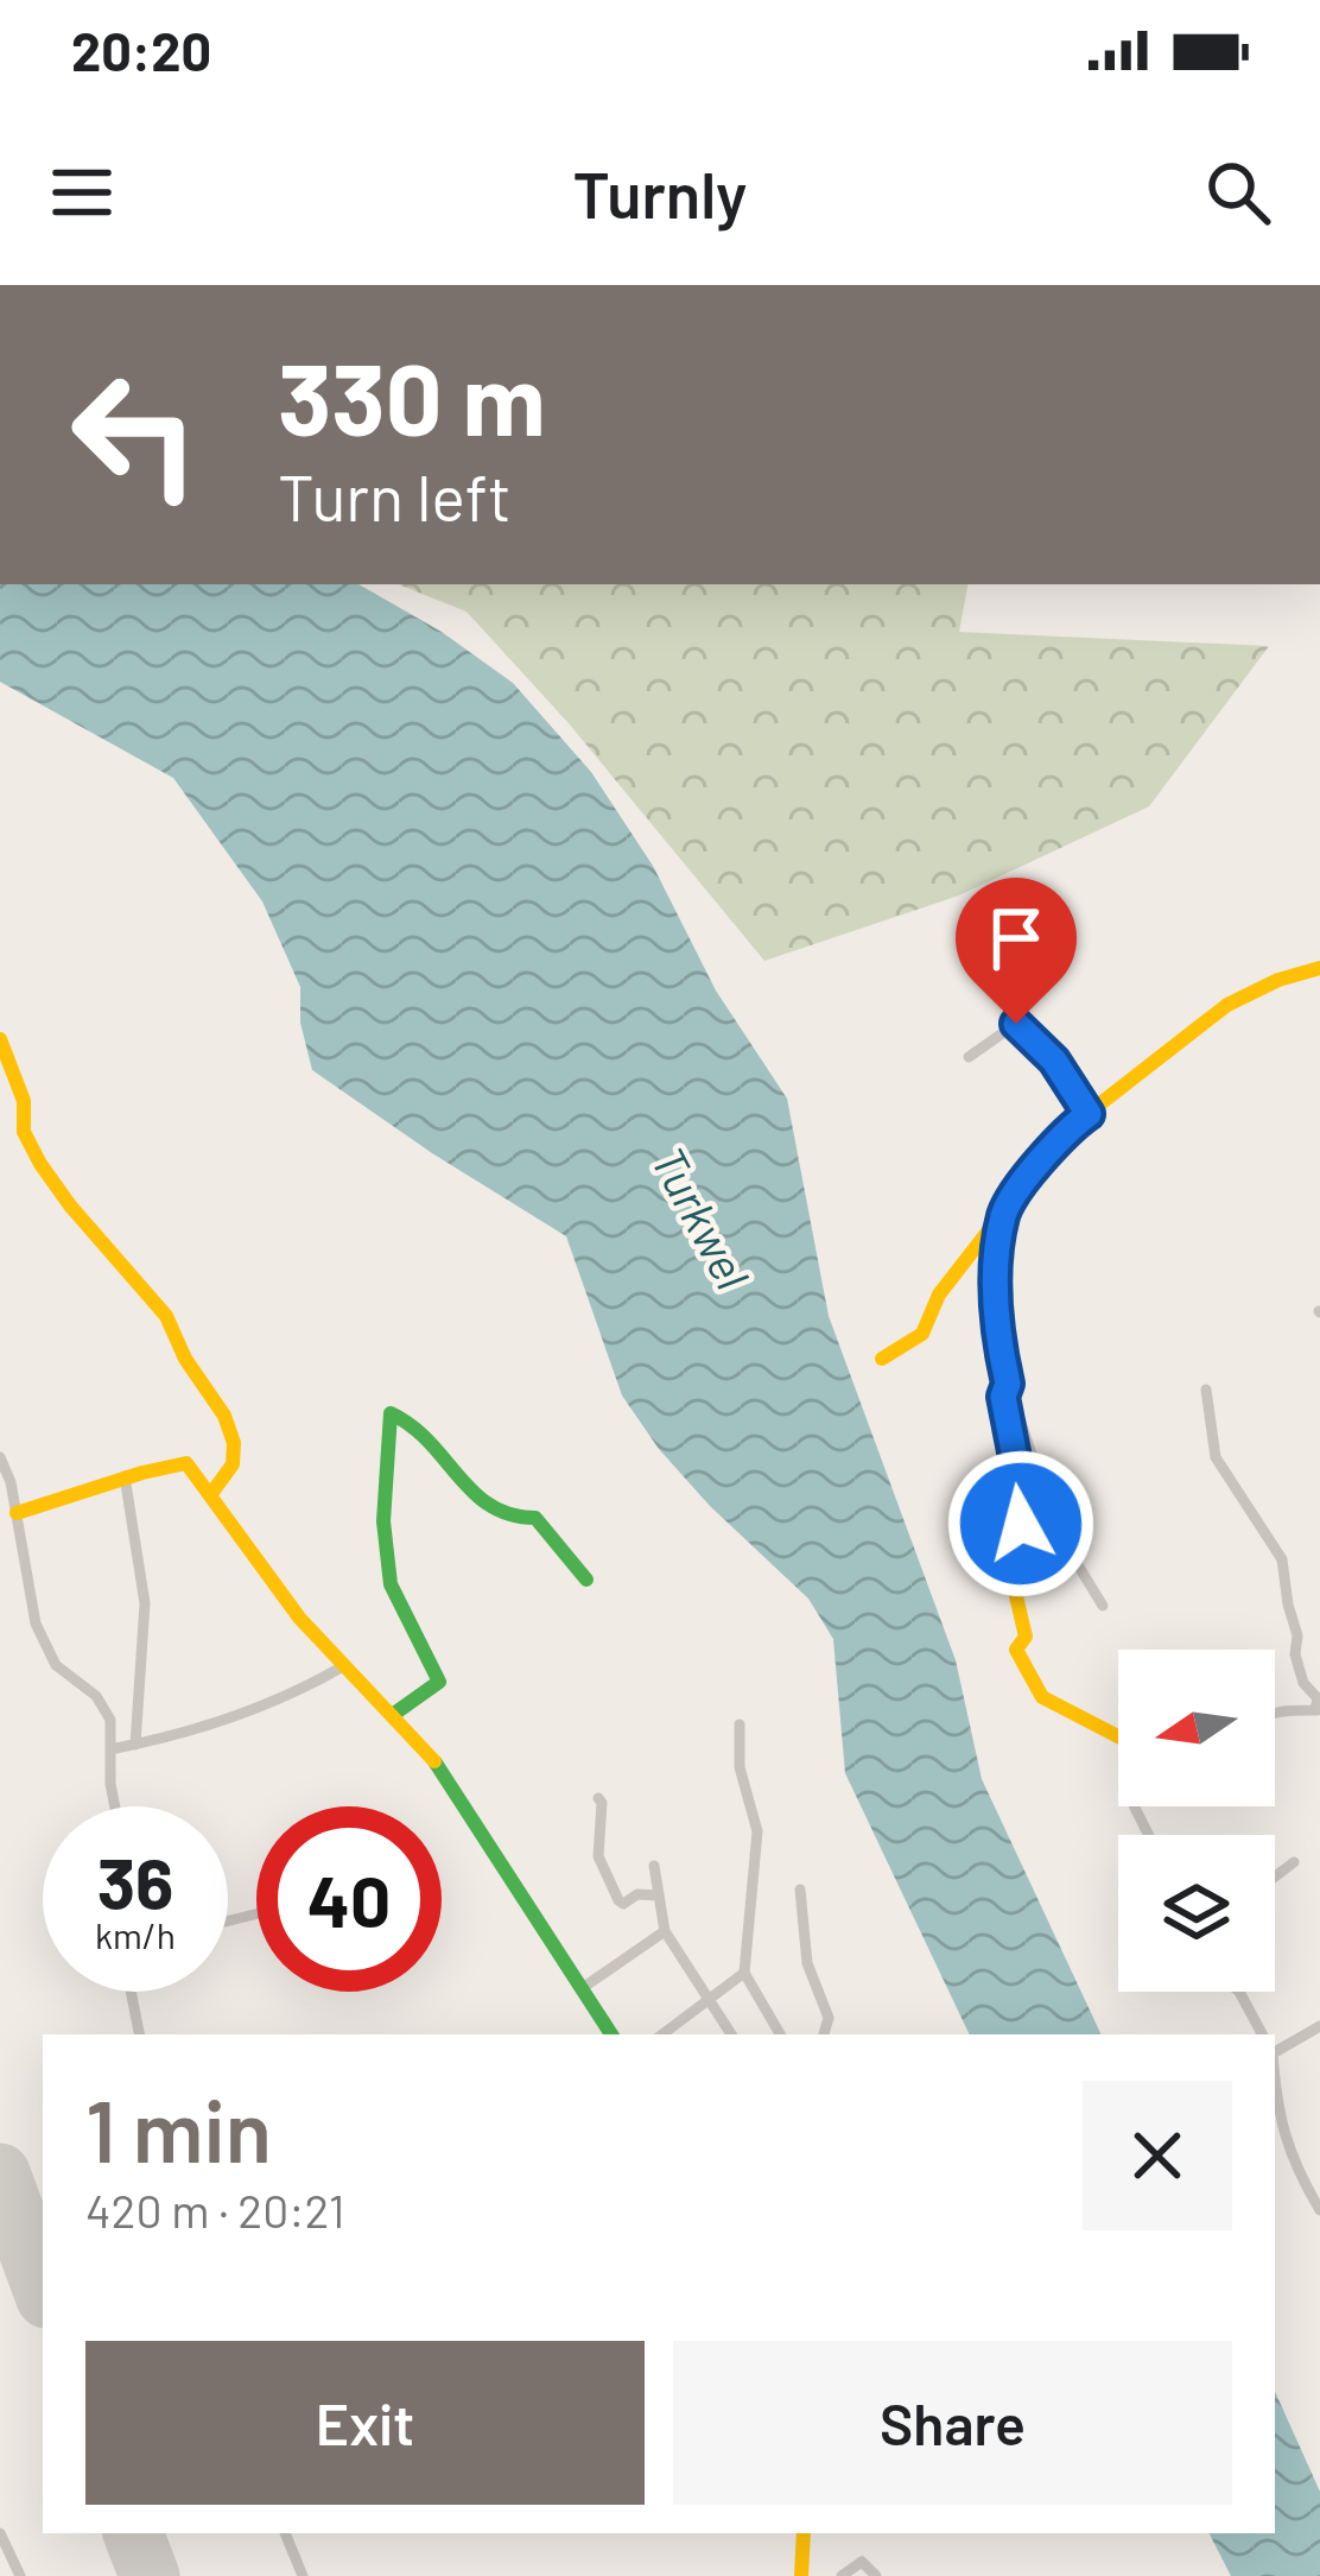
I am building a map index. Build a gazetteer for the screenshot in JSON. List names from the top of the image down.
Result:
{
  "water": ["Turkwel"],
  "north": "left",
  "page": {
    "status": "20:20",
    "header": "Turnly",
    "turn": ["330 m", "Turn left"],
    "speed": "36 km/h",
    "limit": "40",
    "heading": ["1 min", "420 m · 20:21"],
    "buttons": ["Exit", "Share"]
  }
}
